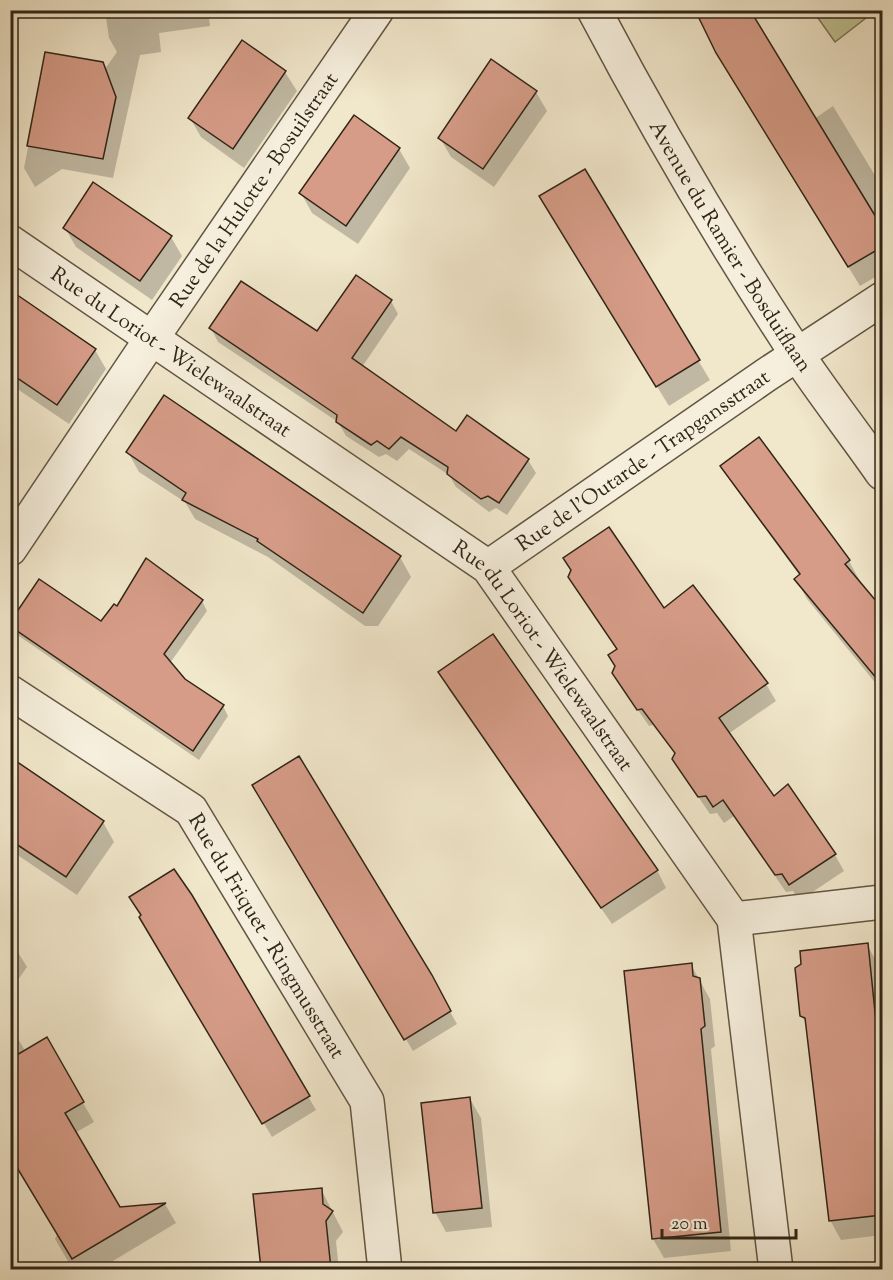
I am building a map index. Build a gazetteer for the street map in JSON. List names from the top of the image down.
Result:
{
  "streets": {
    "street": [
      "Rue de la Hulotte - Bosuilstraat",
      "Avenue du Ramier - Bosduiflaan",
      "Rue du Loriot - Wielewaalstraat",
      "Rue de l'Outarde - Trapgansstraat",
      "Rue du Friquet - Ringmusstraat"
    ]
  },
  "crossings": [
    ["Rue de la Hulotte - Bosuilstraat", "Rue du Loriot - Wielewaalstraat"],
    ["Avenue du Ramier - Bosduiflaan", "Rue de l'Outarde - Trapgansstraat"],
    ["Rue du Loriot - Wielewaalstraat", "Rue de l'Outarde - Trapgansstraat"]
  ],
  "scale_bar": "20 m"
}
